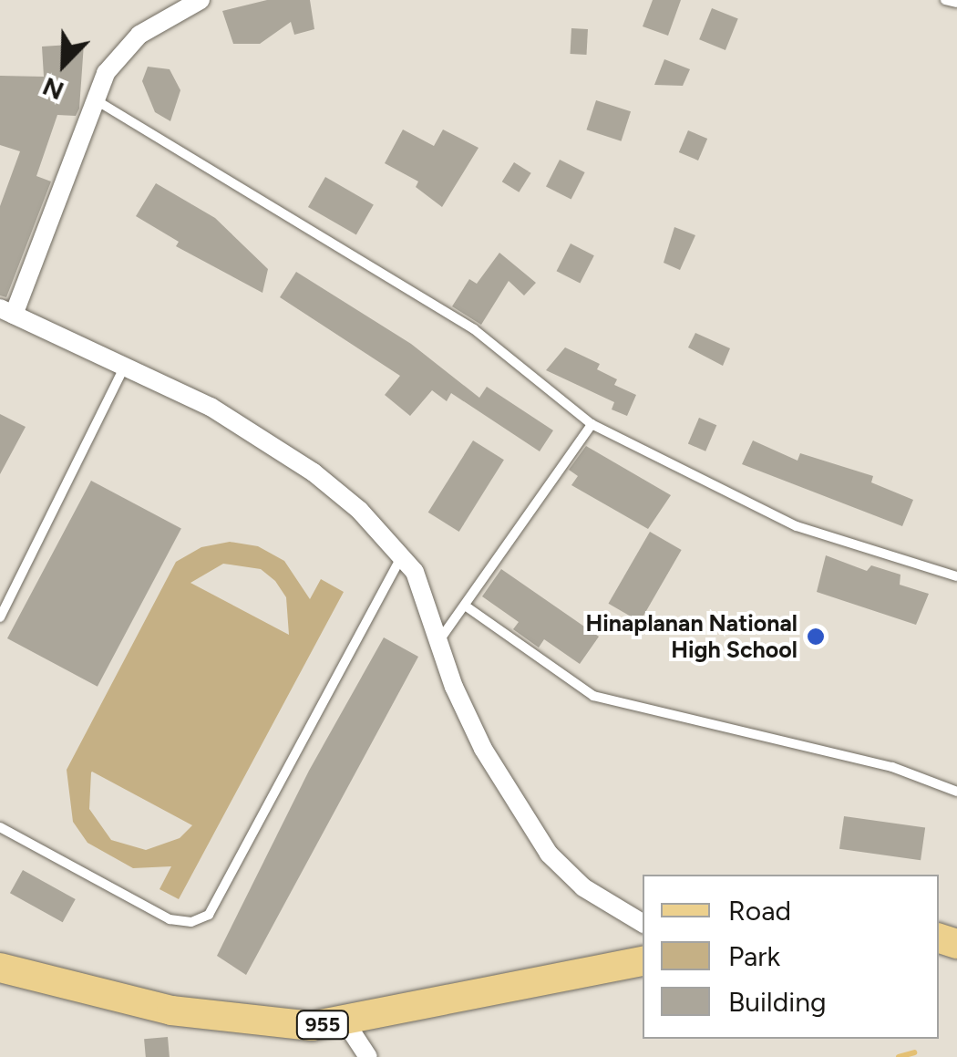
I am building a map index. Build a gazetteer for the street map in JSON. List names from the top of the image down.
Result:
{
  "streets": {
    "main road": ["955"]
  },
  "places": ["Hinaplanan National High School"],
  "legend": ["Road", "Park", "Building"],
  "north": "bottom left"
}
